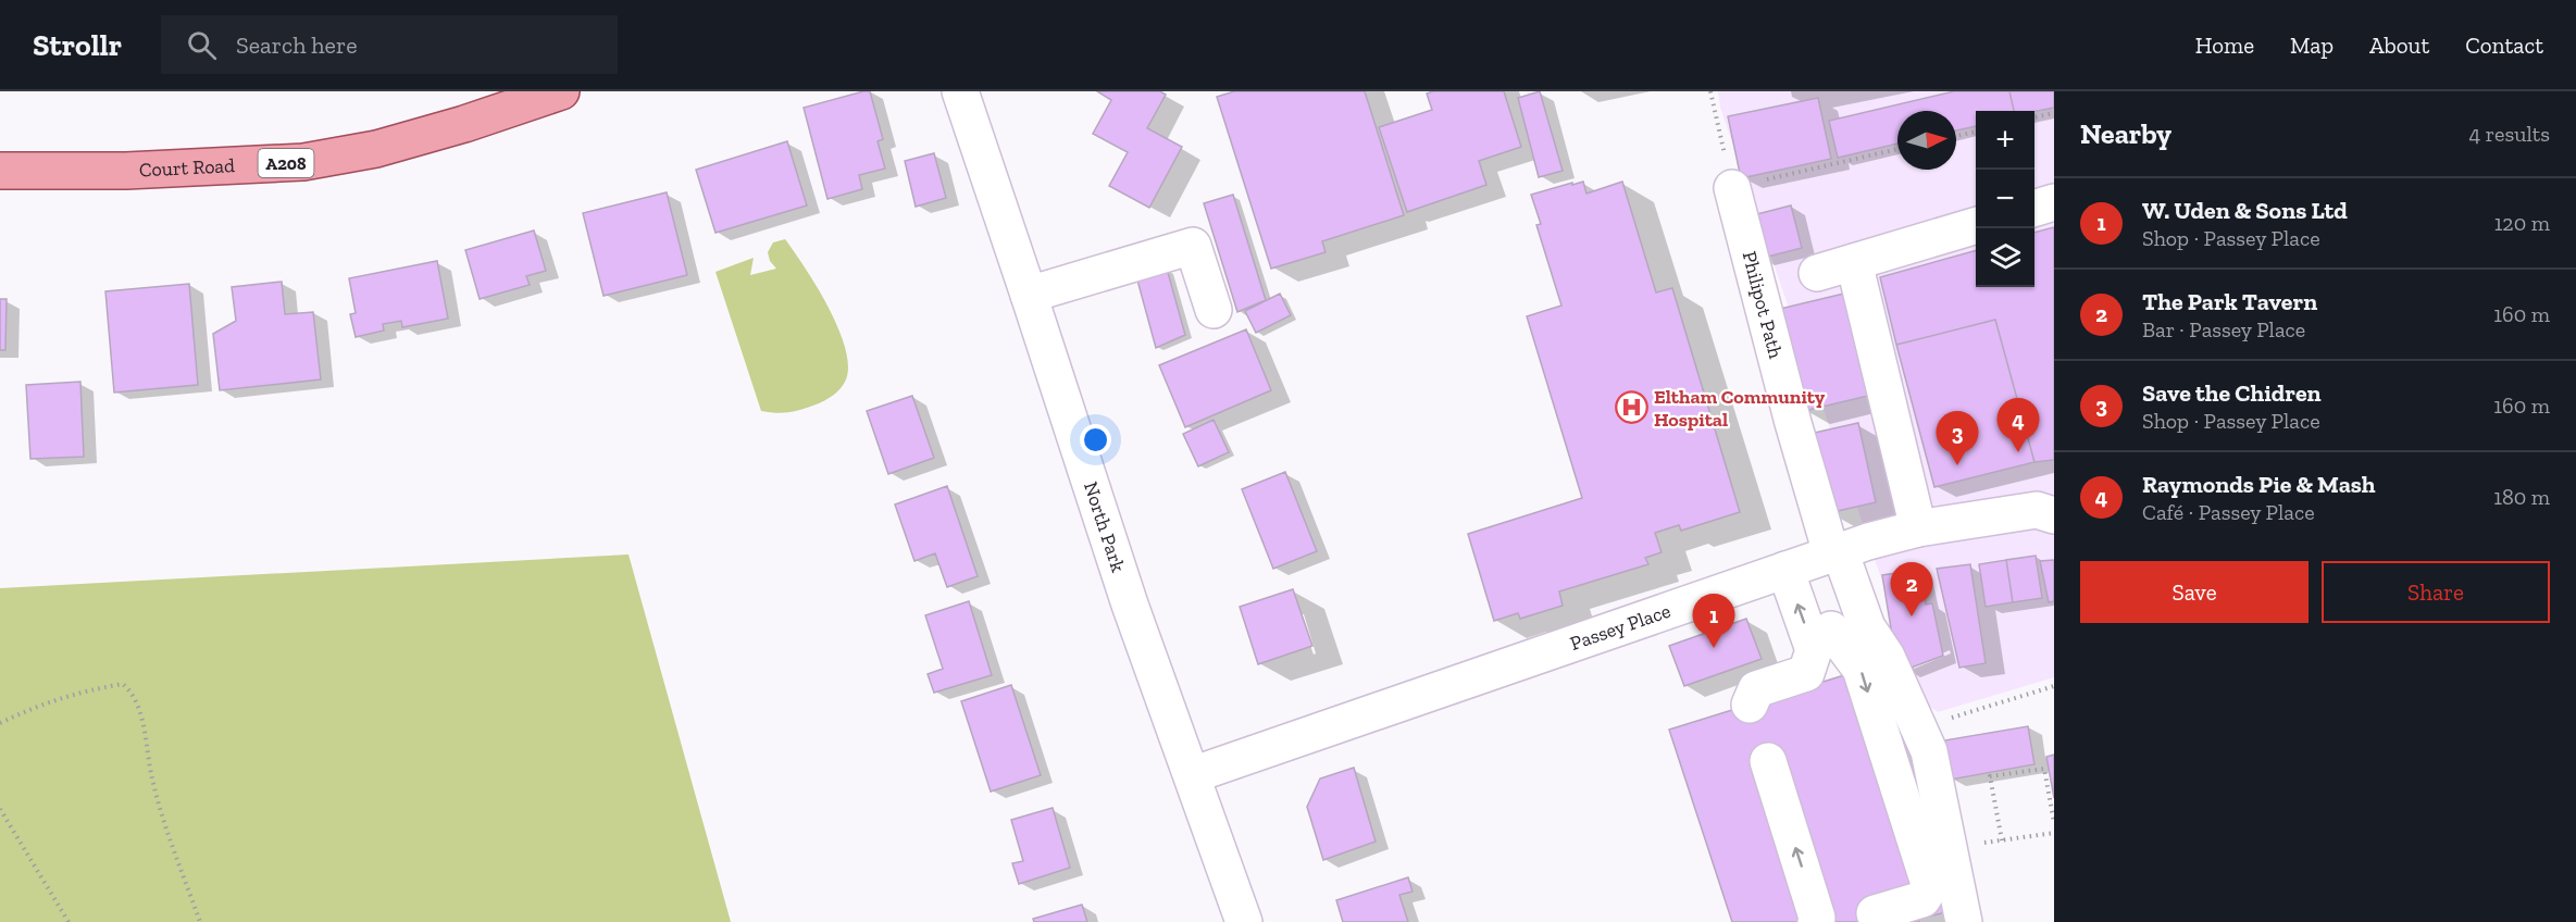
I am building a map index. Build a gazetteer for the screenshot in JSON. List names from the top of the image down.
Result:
{
  "streets": {
    "main road": ["A208", "Court Road"],
    "street": ["Philipot Path", "North Park", "Passey Place"]
  },
  "crossings": [
    ["Philipot Path", "Passey Place"],
    ["North Park", "Passey Place"]
  ],
  "places": {
    "hospital": ["Eltham Community Hospital"]
  },
  "north": "right",
  "page": {
    "header": "Strollr",
    "search": "Search here",
    "nav": [
      "Home",
      "Map",
      "About",
      "Contact"
    ],
    "heading": ["Nearby", "4 results"],
    "map_buttons": ["+", "−"],
    "list": [
      {
        "mark": "1",
        "name": "W. Uden & Sons Ltd",
        "note": "Shop · Passey Place",
        "value": "120 m"
      },
      {
        "mark": "2",
        "name": "The Park Tavern",
        "note": "Bar · Passey Place",
        "value": "160 m"
      },
      {
        "mark": "3",
        "name": "Save the Chidren",
        "note": "Shop · Passey Place",
        "value": "160 m"
      },
      {
        "mark": "4",
        "name": "Raymonds Pie & Mash",
        "note": "Café · Passey Place",
        "value": "180 m"
      }
    ],
    "pins": [
      "4",
      "3",
      "2",
      "1"
    ],
    "buttons": ["Save", "Share"]
  }
}
